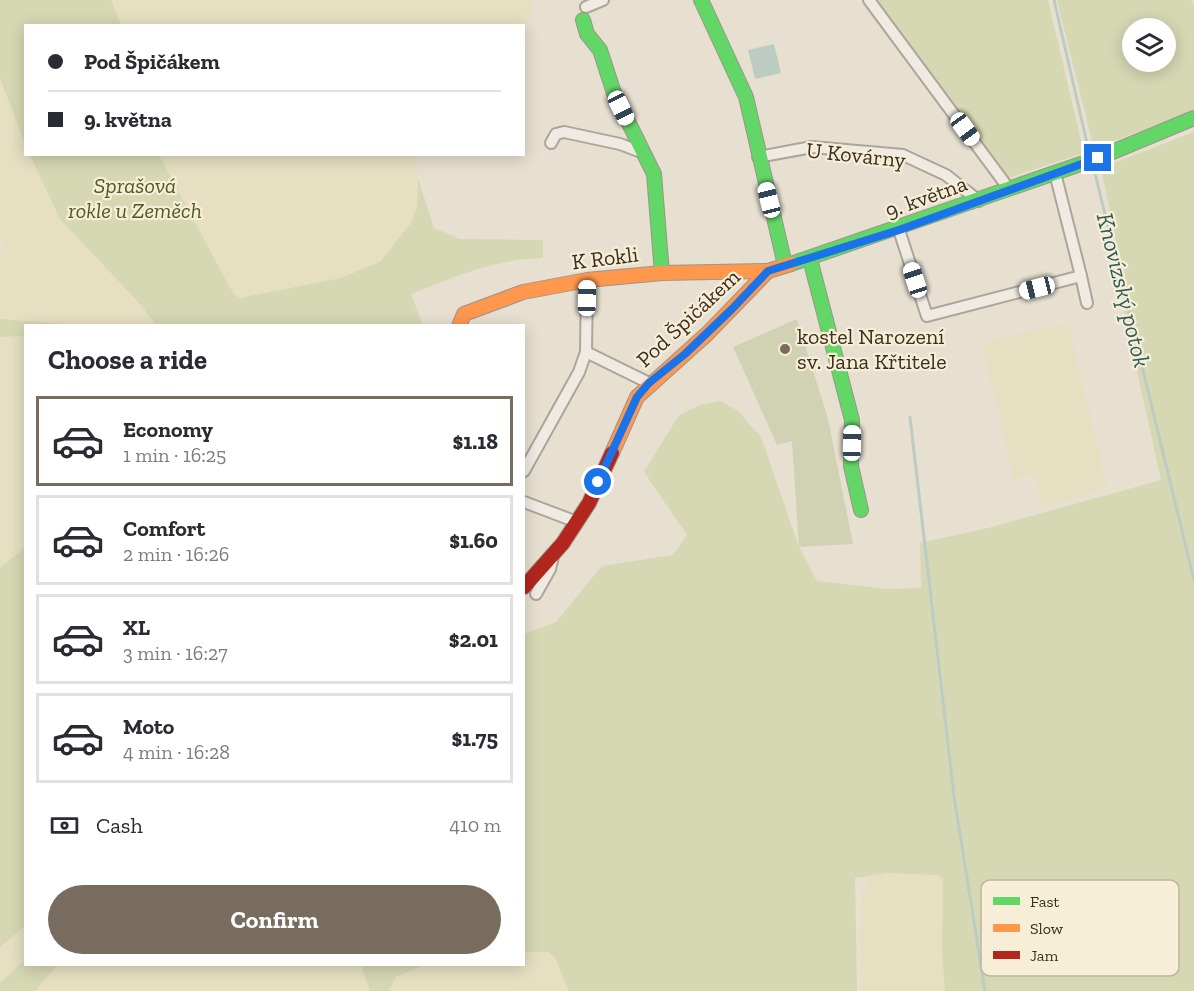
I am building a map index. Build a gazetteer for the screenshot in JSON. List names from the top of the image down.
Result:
{
  "streets": {
    "street": [
      "U Kovárny",
      "9. května",
      "K Rokli",
      "Pod Špičákem"
    ]
  },
  "crossings": [
    ["U Kovárny", "9. května"],
    ["9. května", "K Rokli"],
    ["9. května", "Pod Špičákem"],
    ["K Rokli", "Pod Špičákem"]
  ],
  "water": ["Knovízský potok"],
  "parks": ["Sprašová rokle u Zeměch"],
  "places": ["kostel Narození sv. Jana Křtitele"],
  "legend": ["Fast", "Slow", "Jam"],
  "page": {
    "banner": ["Pod Špičákem", "9. května"],
    "heading": "Choose a ride",
    "list": [
      {
        "name": "Economy",
        "note": "1 min · 16:25",
        "value": "$1.18"
      },
      {
        "name": "Comfort",
        "note": "2 min · 16:26",
        "value": "$1.60"
      },
      {
        "name": "XL",
        "note": "3 min · 16:27",
        "value": "$2.01"
      },
      {
        "name": "Moto",
        "note": "4 min · 16:28",
        "value": "$1.75"
      }
    ],
    "pay": ["Cash", "410 m"],
    "buttons": "Confirm"
  }
}
